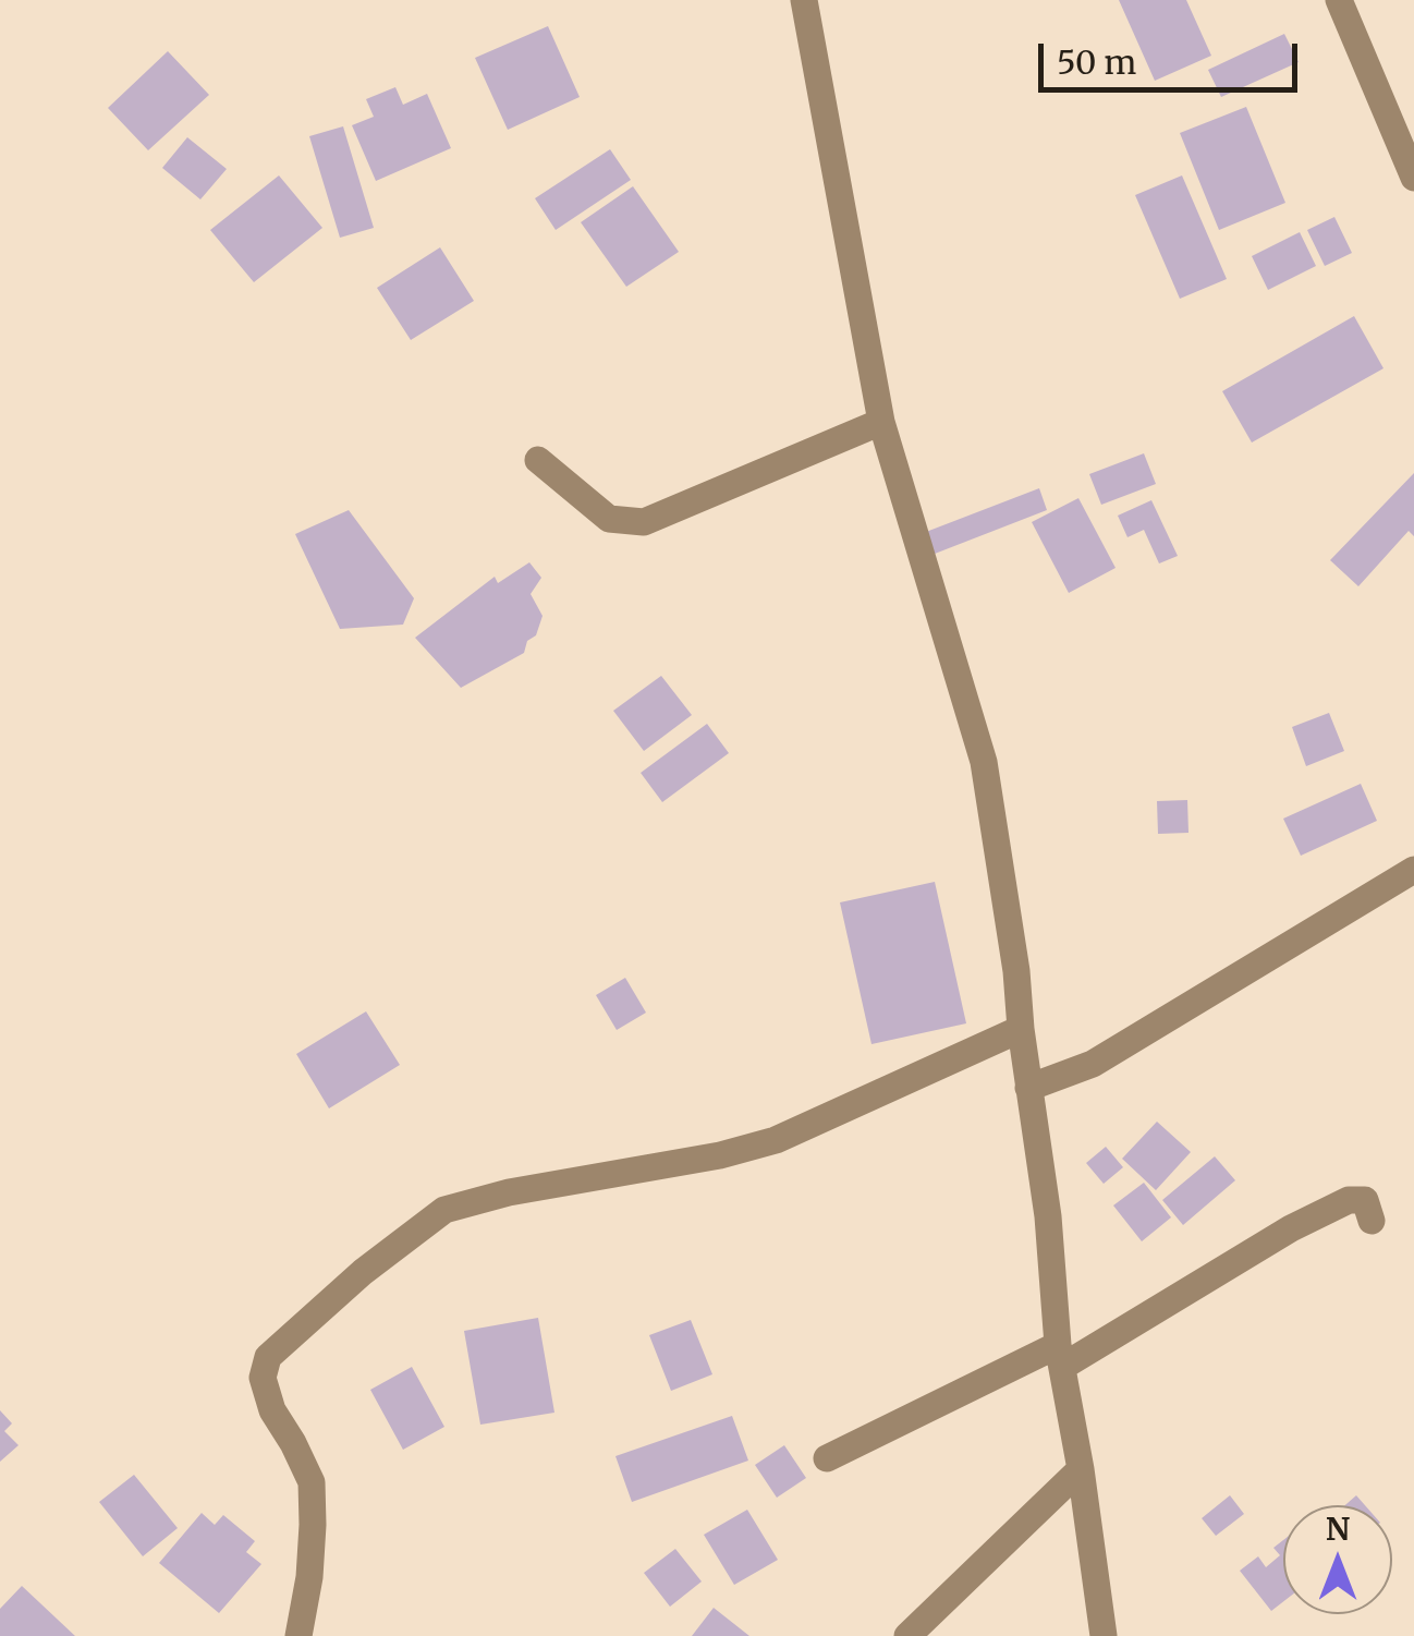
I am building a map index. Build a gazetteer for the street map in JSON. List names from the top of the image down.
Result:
{
  "scale_bar": "50 m",
  "north": "top"
}
